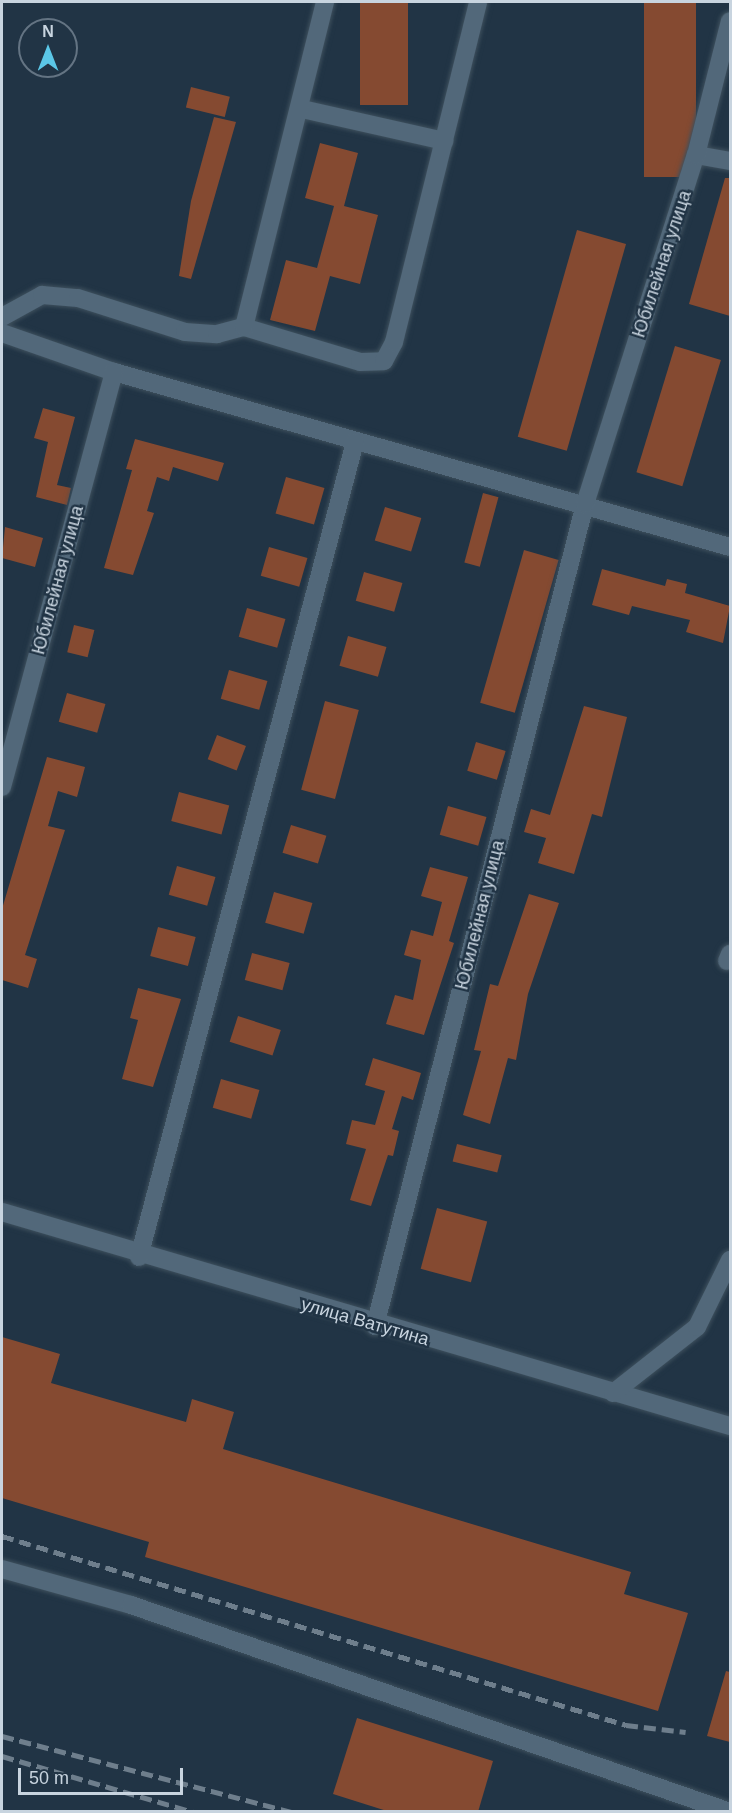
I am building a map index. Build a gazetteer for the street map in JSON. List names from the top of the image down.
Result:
{
  "streets": {
    "street": ["Юбилейная улица", "улица Ватутина"]
  },
  "crossings": [
    ["Юбилейная улица", "улица Ватутина"]
  ],
  "scale_bar": "50 m",
  "north": "top"
}
